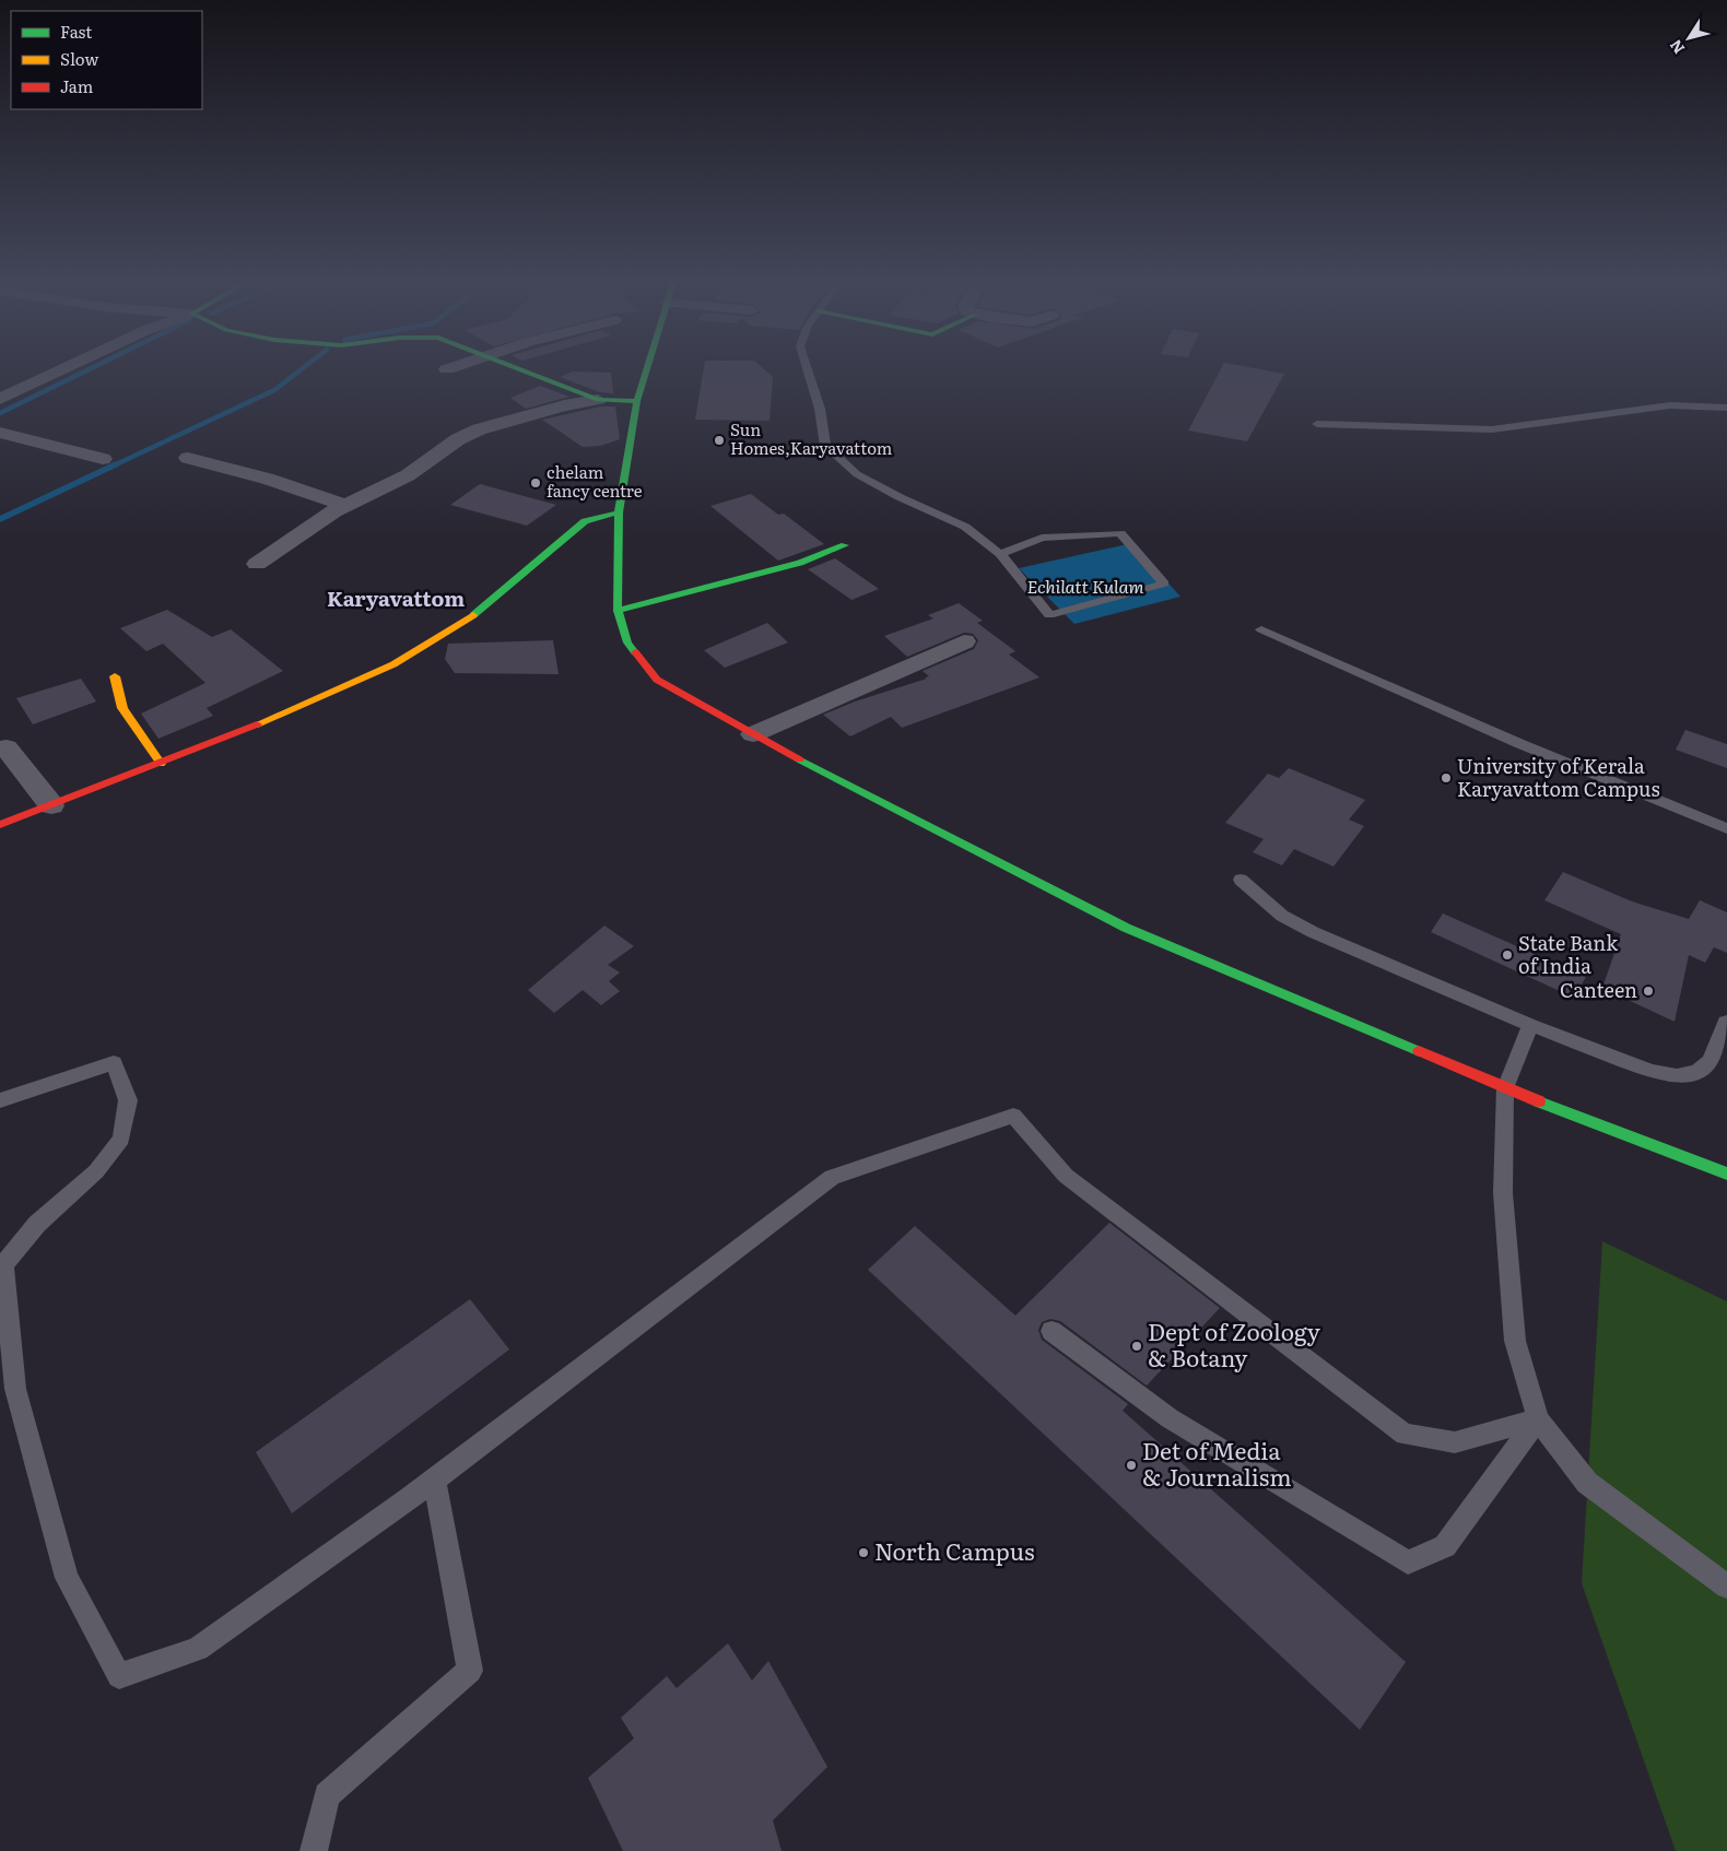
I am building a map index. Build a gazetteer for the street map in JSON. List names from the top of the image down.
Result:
{
  "districts": ["Karyavattom"],
  "water": ["Echilatt Kulam"],
  "places": [
    "Sun Homes,Karyavattom",
    "chelam fancy centre",
    "University of Kerala Karyavattom Campus",
    "State Bank of India",
    "Canteen",
    "Dept of Zoology & Botany",
    "Det of Media & Journalism",
    "North Campus"
  ],
  "legend": ["Fast", "Slow", "Jam"],
  "north": "bottom left"
}
